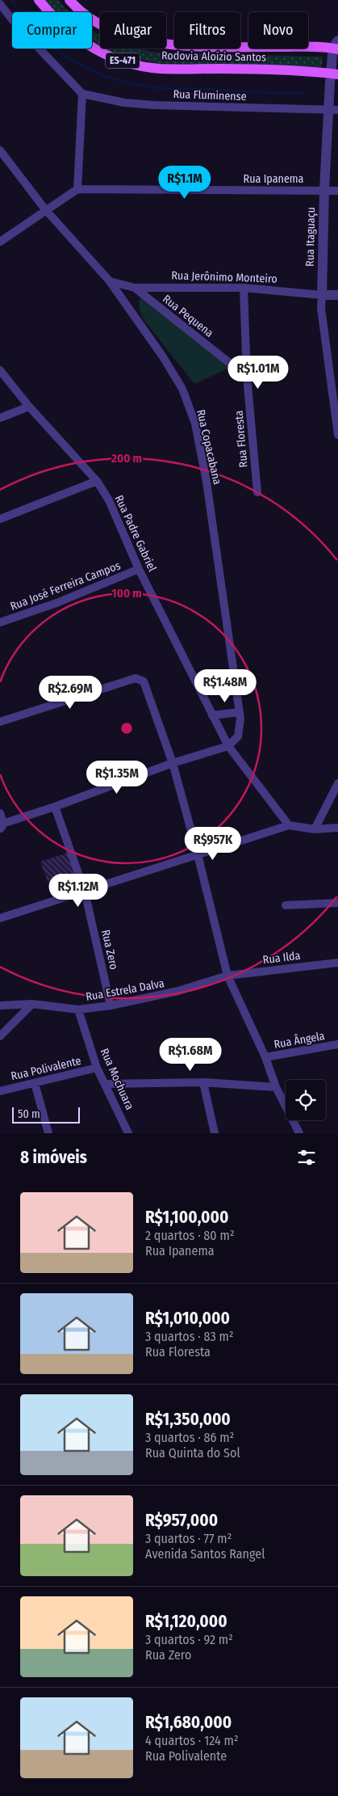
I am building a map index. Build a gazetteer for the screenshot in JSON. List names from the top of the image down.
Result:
{
  "streets": {
    "main road": ["Rodovia Aloízio Santos", "ES-471"],
    "street": [
      "Rua Fluminense",
      "Rua Ipanema",
      "Rua Itaguaçu",
      "Rua Jerônimo Monteiro",
      "Rua Pequena",
      "Rua Floresta",
      "Rua Copacabana",
      "Rua Padre Gabriel",
      "Rua José Ferreira Campos",
      "Rua Zero",
      "Rua Ilda",
      "Rua Estrela Dalva",
      "Rua Ângela",
      "Rua Polivalente",
      "Rua Mochuara"
    ]
  },
  "crossings": [
    ["Rodovia Aloízio Santos", "Rua Itaguaçu"],
    ["Rua Fluminense", "Rua Itaguaçu"],
    ["Rua Ipanema", "Rua Itaguaçu"],
    ["Rua Itaguaçu", "Rua Jerônimo Monteiro"],
    ["Rua Jerônimo Monteiro", "Rua Pequena"],
    ["Rua Jerônimo Monteiro", "Rua Floresta"],
    ["Rua Jerônimo Monteiro", "Rua Copacabana"],
    ["Rua Pequena", "Rua Floresta"],
    ["Rua Copacabana", "Rua Padre Gabriel"],
    ["Rua Padre Gabriel", "Rua José Ferreira Campos"],
    ["Rua Zero", "Rua Estrela Dalva"],
    ["Rua Ilda", "Rua Estrela Dalva"],
    ["Rua Estrela Dalva", "Rua Mochuara"],
    ["Rua Polivalente", "Rua Mochuara"]
  ],
  "scale_bar": "50 m",
  "page": {
    "chip": [
      "Comprar",
      "Alugar",
      "Filtros",
      "Novo"
    ],
    "price": [
      "R$1.1M",
      "R$1.01M",
      "R$1.48M",
      "R$2.69M",
      "R$1.35M",
      "R$957K",
      "R$1.12M",
      "R$1.68M"
    ],
    "scale": "50 m",
    "heading": "8 imóveis",
    "list": [
      {
        "name": "R$1,100,000",
        "note": "2 quartos · 80 m² · Rua Ipanema"
      },
      {
        "name": "R$1,010,000",
        "note": "3 quartos · 83 m² · Rua Floresta"
      },
      {
        "name": "R$1,350,000",
        "note": "3 quartos · 86 m² · Rua Quinta do Sol"
      },
      {
        "name": "R$957,000",
        "note": "3 quartos · 77 m² · Avenida Santos Rangel"
      },
      {
        "name": "R$1,120,000",
        "note": "3 quartos · 92 m² · Rua Zero"
      },
      {
        "name": "R$1,680,000",
        "note": "4 quartos · 124 m² · Rua Polivalente"
      }
    ]
  },
  "rings": ["200 m", "100 m"]
}
